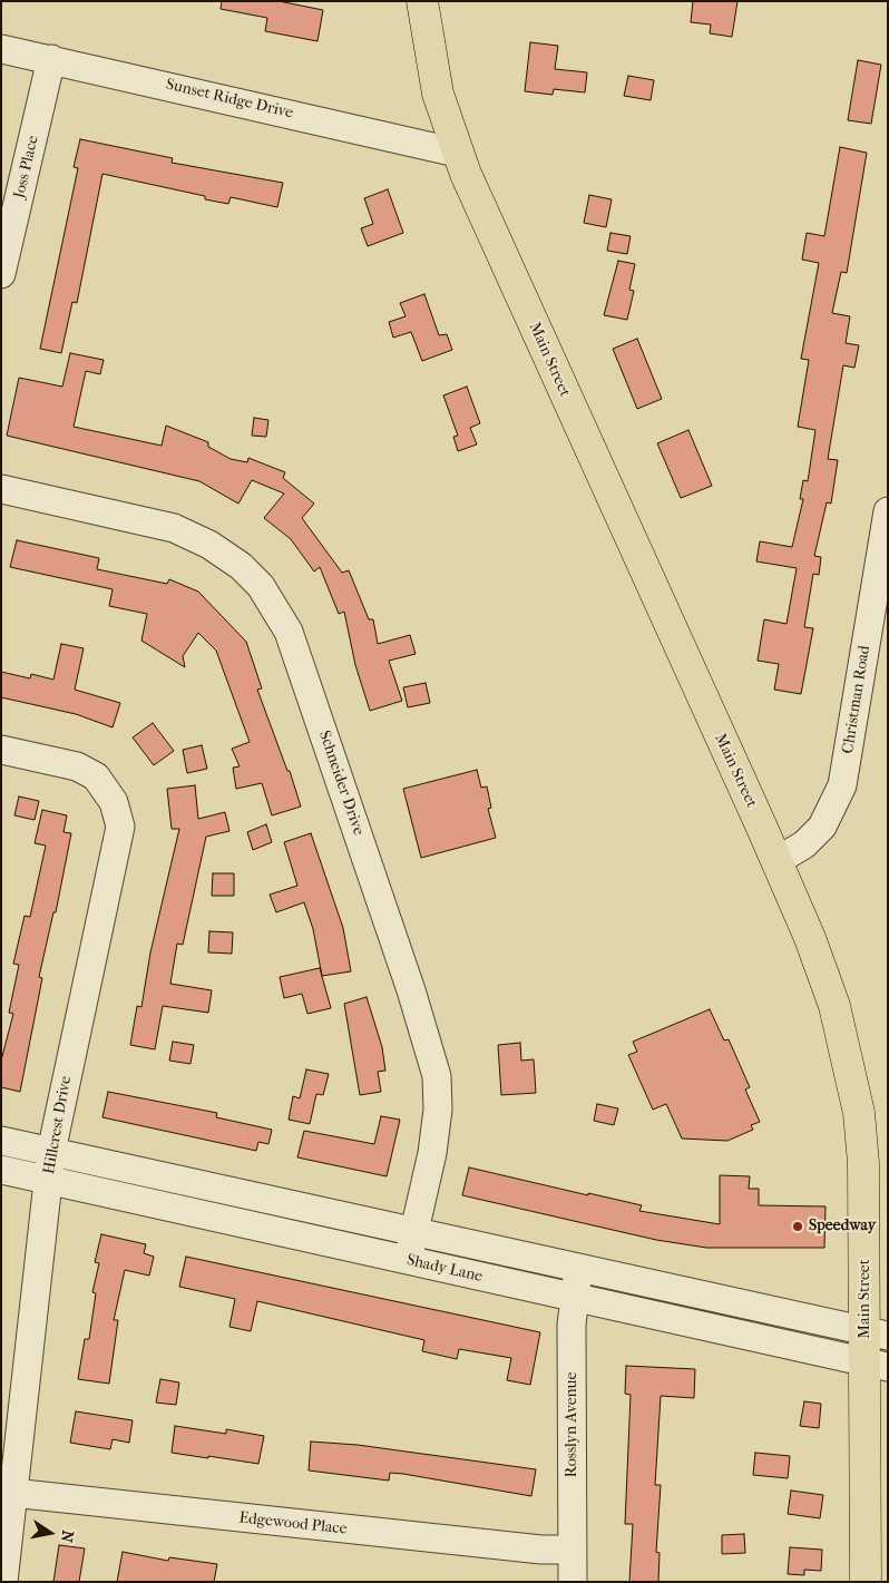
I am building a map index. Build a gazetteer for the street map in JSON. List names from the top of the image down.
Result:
{
  "streets": {
    "main road": ["Main Street"],
    "street": [
      "Sunset Ridge Drive",
      "Joss Place",
      "Christman Road",
      "Schneider Drive",
      "Hillcrest Drive",
      "Shady Lane",
      "Rosslyn Avenue",
      "Edgewood Place"
    ]
  },
  "crossings": [
    ["Sunset Ridge Drive", "Joss Place"],
    ["Sunset Ridge Drive", "Main Street"],
    ["Main Street", "Christman Road"],
    ["Main Street", "Shady Lane"],
    ["Schneider Drive", "Shady Lane"],
    ["Hillcrest Drive", "Shady Lane"],
    ["Hillcrest Drive", "Edgewood Place"],
    ["Shady Lane", "Rosslyn Avenue"],
    ["Rosslyn Avenue", "Edgewood Place"]
  ],
  "places": ["Speedway"],
  "north": "right"
}
